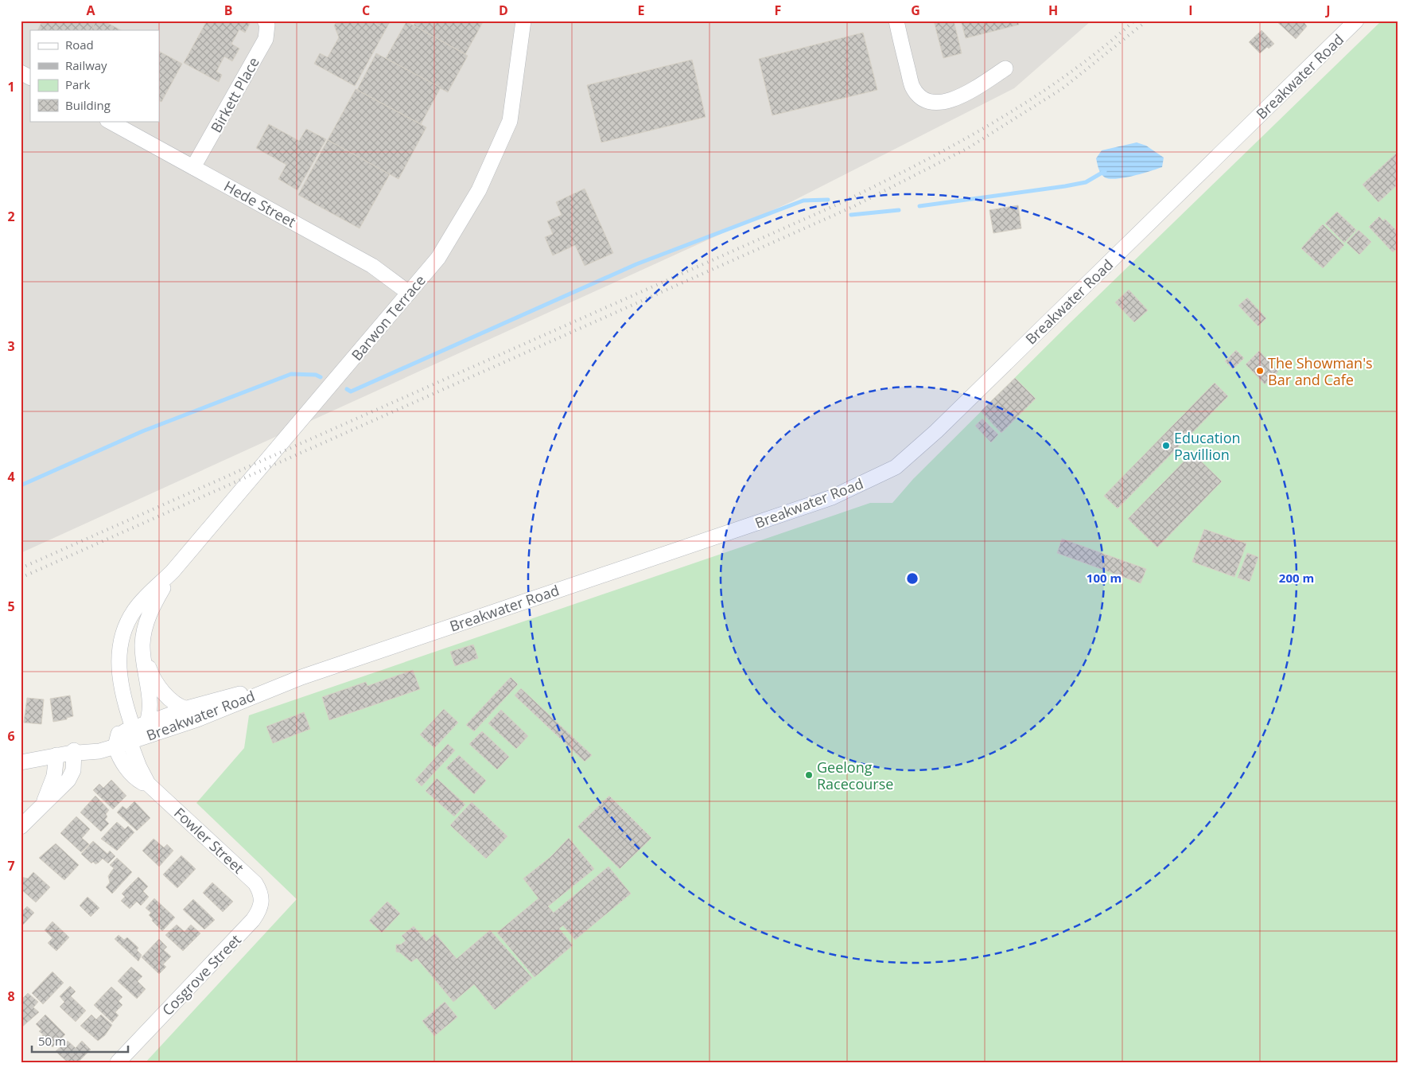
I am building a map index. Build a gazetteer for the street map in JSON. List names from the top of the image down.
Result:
{
  "streets": {
    "street": [
      "Breakwater Road",
      "Birkett Place",
      "Hede Street",
      "Barwon Terrace",
      "Fowler Street",
      "Cosgrove Street"
    ]
  },
  "crossings": [
    ["Breakwater Road", "Barwon Terrace"],
    ["Breakwater Road", "Fowler Street"],
    ["Birkett Place", "Hede Street"],
    ["Hede Street", "Barwon Terrace"],
    ["Barwon Terrace", "Fowler Street"],
    ["Fowler Street", "Cosgrove Street"]
  ],
  "places": ["The Showman's Bar and Cafe", "Education Pavillion", "Geelong Racecourse"],
  "legend": [
    "Road",
    "Railway",
    "Park",
    "Building"
  ],
  "scale_bar": "50 m",
  "grid": {
    "columns": [
      "A",
      "B",
      "C",
      "D",
      "E",
      "F",
      "G",
      "H",
      "I",
      "J"
    ],
    "rows": [
      "1",
      "2",
      "3",
      "4",
      "5",
      "6",
      "7",
      "8"
    ]
  },
  "rings": ["100 m", "200 m"]
}
